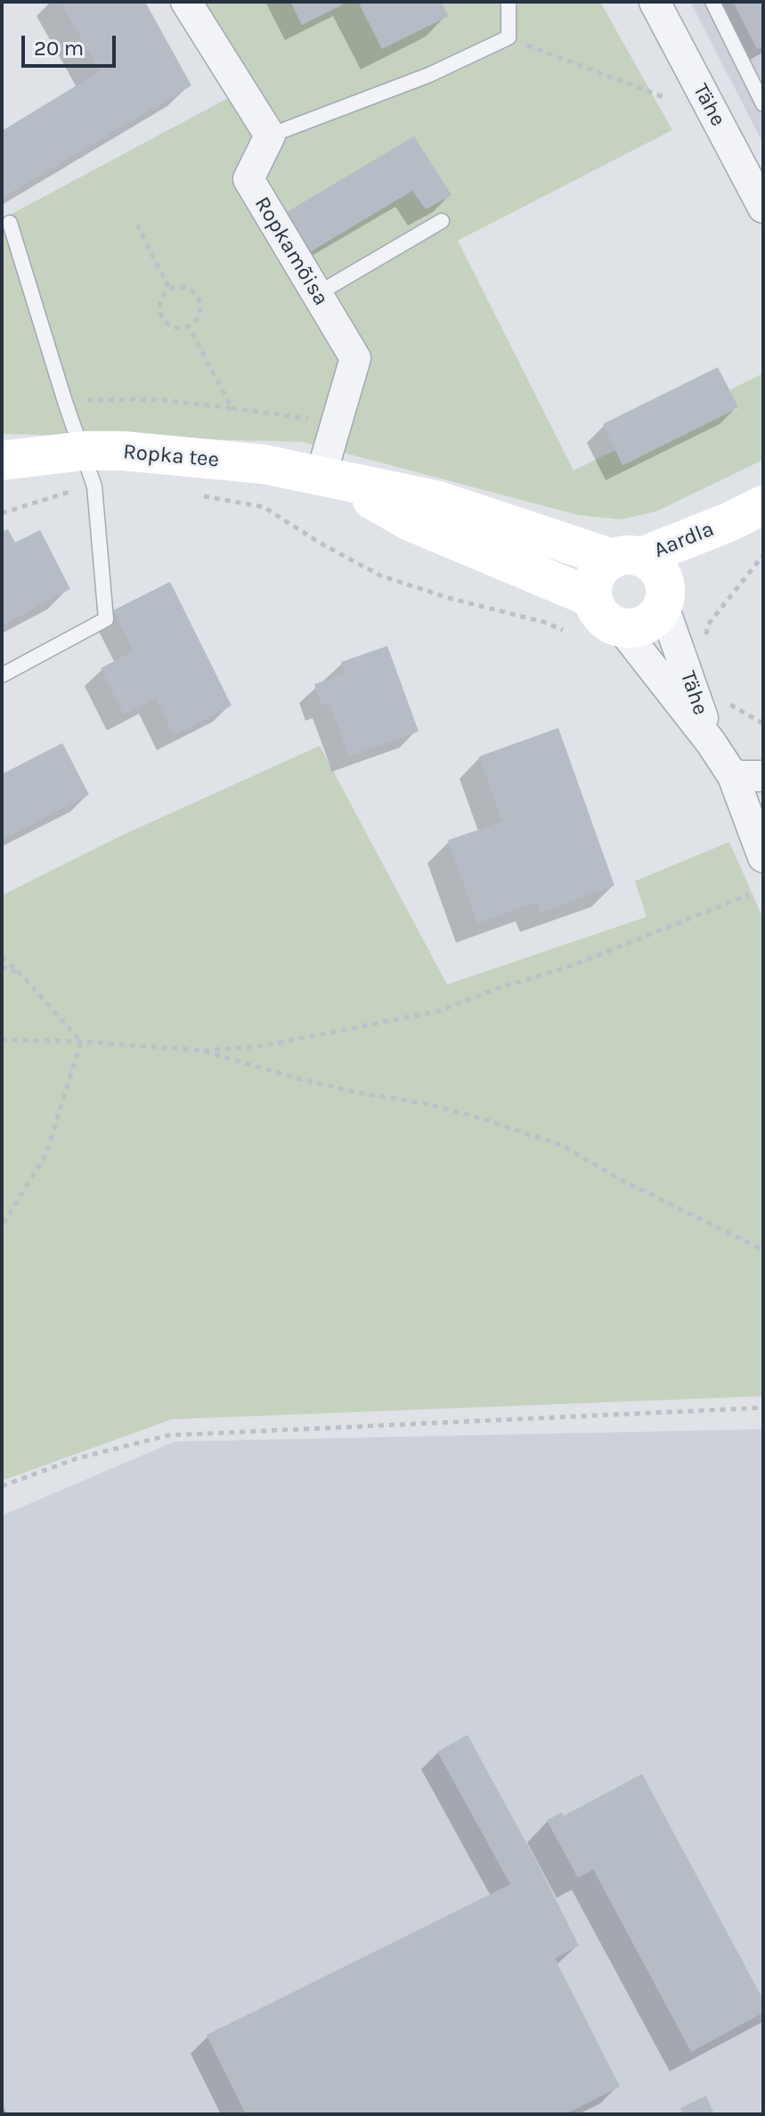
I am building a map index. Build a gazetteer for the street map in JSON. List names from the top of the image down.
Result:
{
  "streets": {
    "street": [
      "Tähe",
      "Ropkamõisa",
      "Ropka tee",
      "Aardla"
    ]
  },
  "crossings": [
    ["Tähe", "Ropka tee"],
    ["Tähe", "Aardla"],
    ["Ropkamõisa", "Ropka tee"],
    ["Ropka tee", "Aardla"]
  ],
  "scale_bar": "20 m"
}
